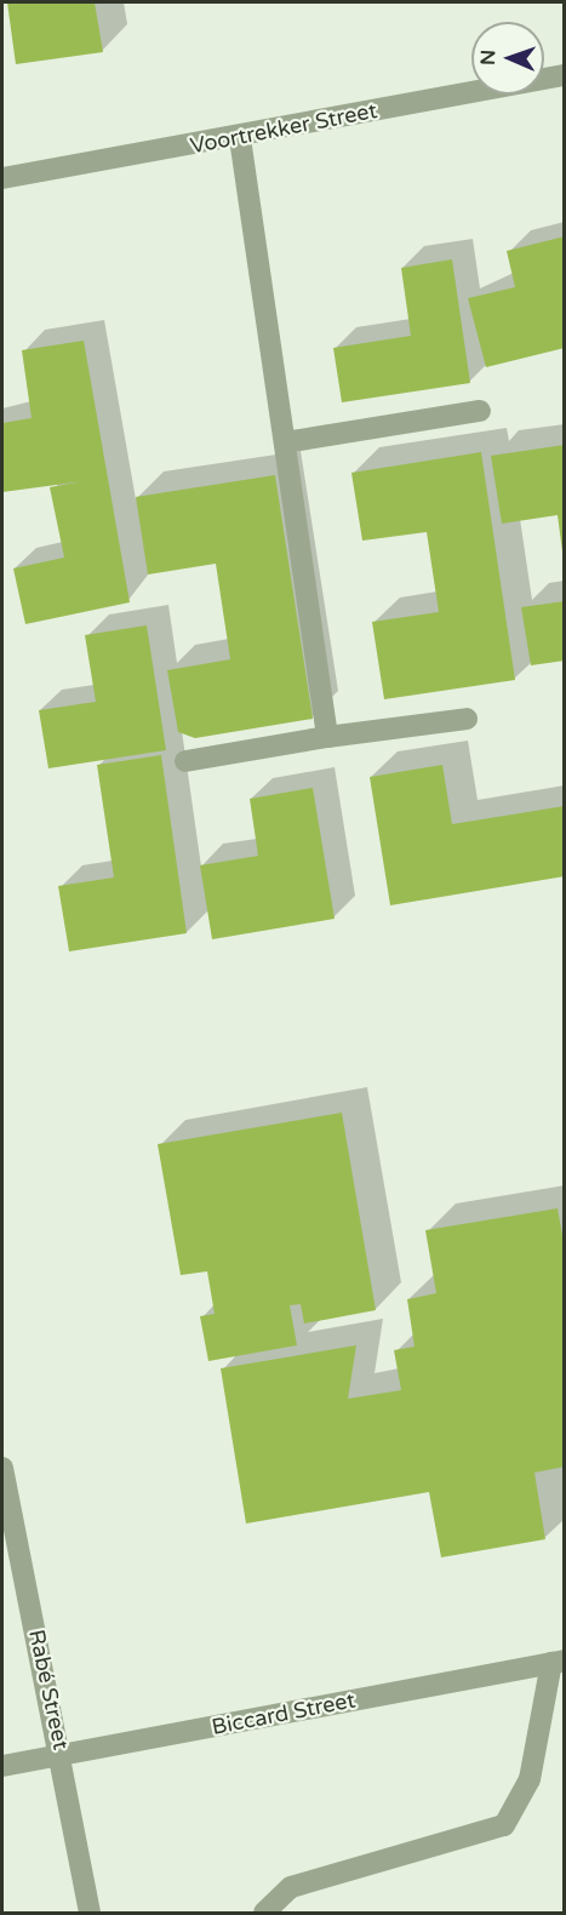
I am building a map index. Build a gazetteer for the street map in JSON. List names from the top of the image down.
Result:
{
  "streets": {
    "street": ["Voortrekker Street", "Rabé Street", "Biccard Street"]
  },
  "crossings": [
    ["Rabé Street", "Biccard Street"]
  ],
  "north": "left"
}
